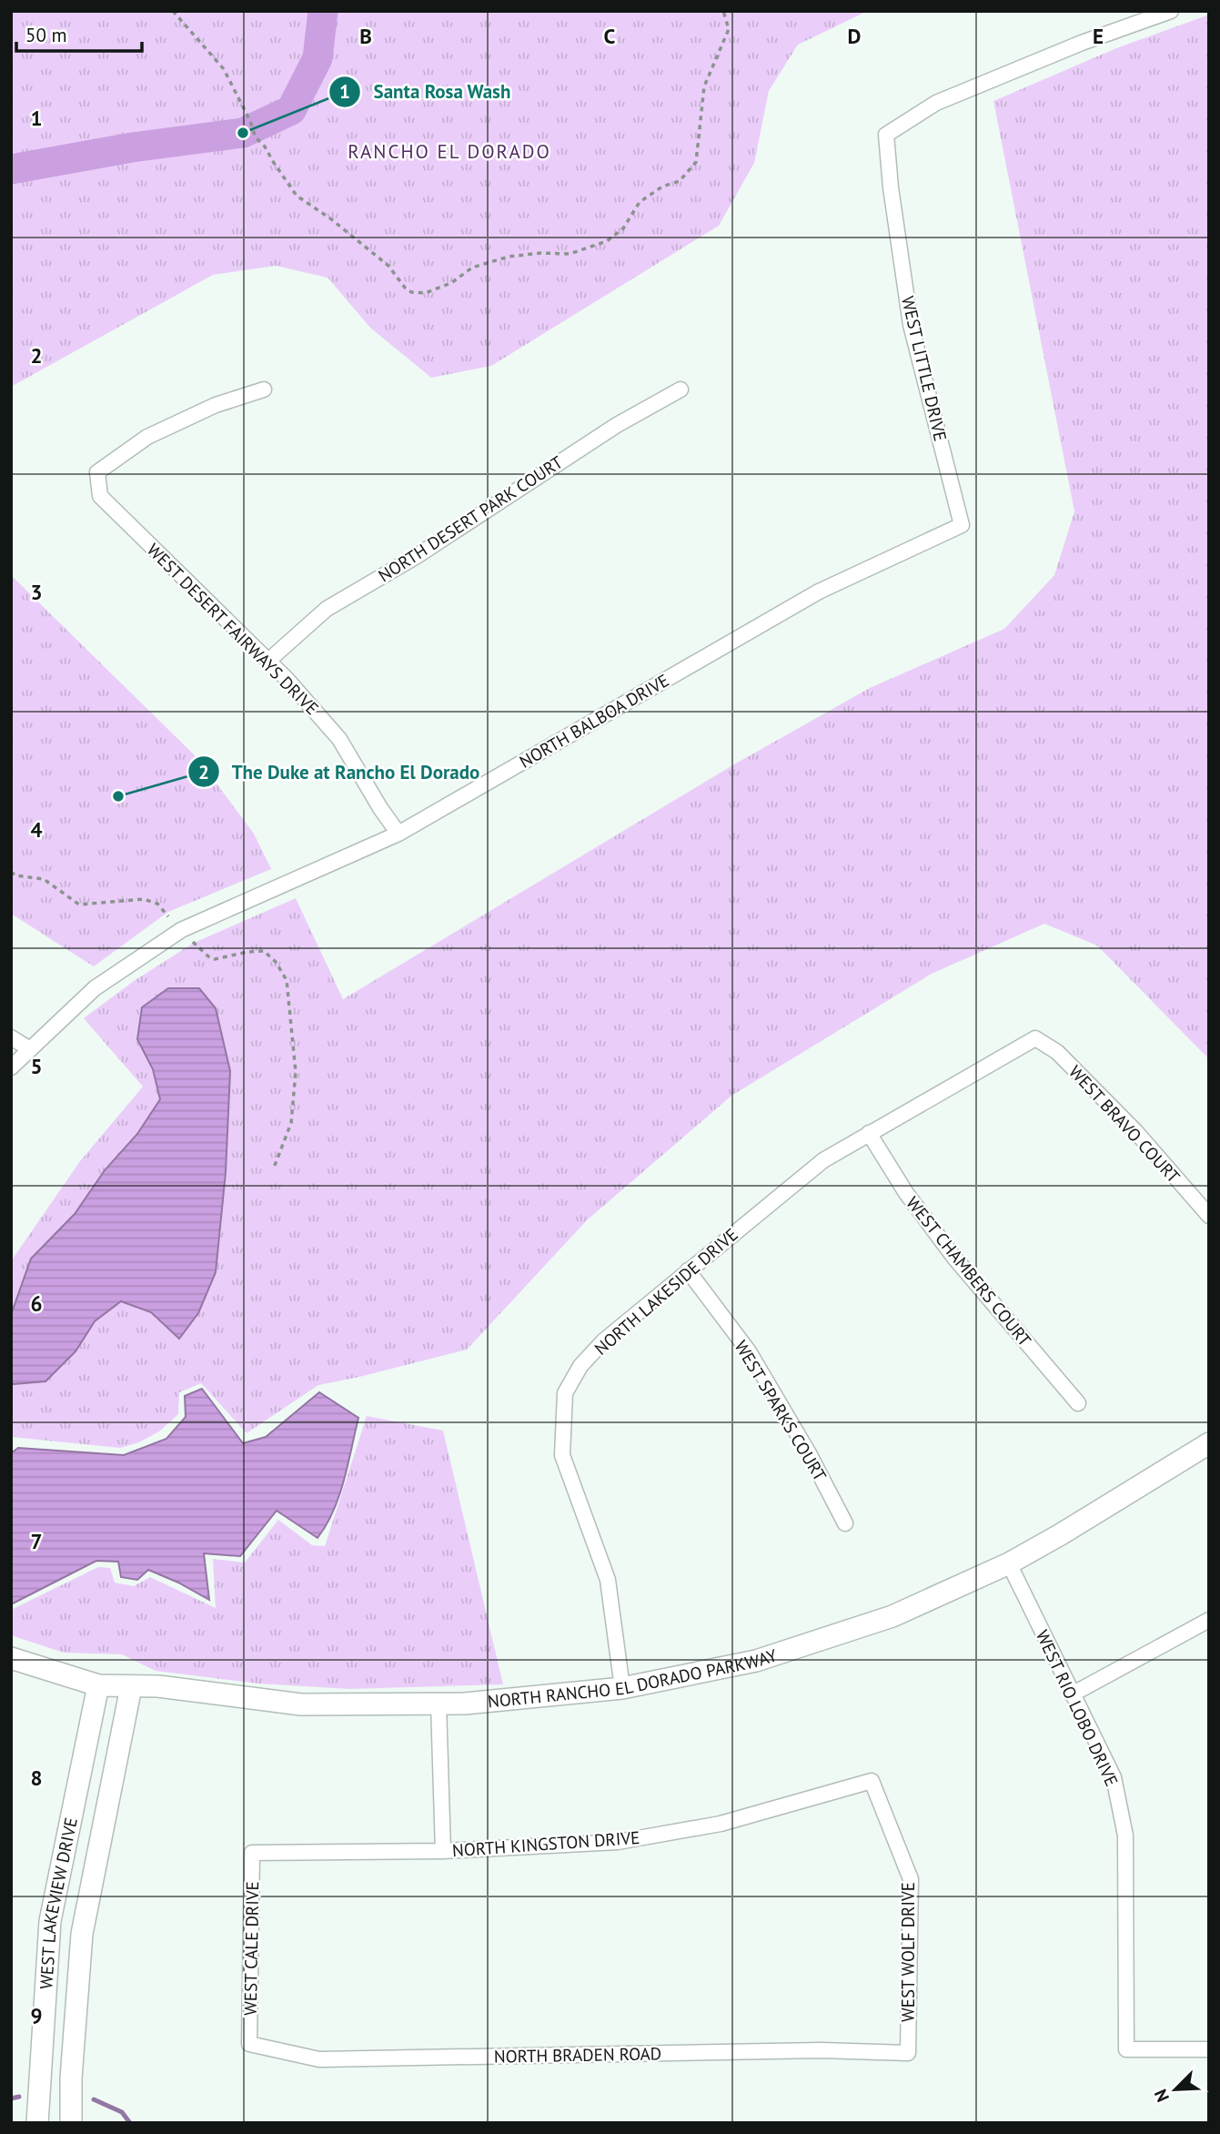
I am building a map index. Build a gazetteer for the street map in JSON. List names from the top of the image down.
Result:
{
  "streets": {
    "street": [
      "WEST LITTLE DRIVE",
      "NORTH DESERT PARK COURT",
      "WEST DESERT FAIRWAYS DRIVE",
      "NORTH BALBOA DRIVE",
      "WEST BRAVO COURT",
      "WEST CHAMBERS COURT",
      "NORTH LAKESIDE DRIVE",
      "WEST SPARKS COURT",
      "NORTH RANCHO EL DORADO PARKWAY",
      "WEST RIO LOBO DRIVE",
      "NORTH KINGSTON DRIVE",
      "WEST LAKEVIEW DRIVE",
      "WEST CALE DRIVE",
      "WEST WOLF DRIVE",
      "NORTH BRADEN ROAD"
    ]
  },
  "crossings": [
    ["WEST LITTLE DRIVE", "NORTH BALBOA DRIVE"],
    ["NORTH DESERT PARK COURT", "WEST DESERT FAIRWAYS DRIVE"],
    ["WEST DESERT FAIRWAYS DRIVE", "NORTH BALBOA DRIVE"],
    ["WEST BRAVO COURT", "NORTH LAKESIDE DRIVE"],
    ["WEST CHAMBERS COURT", "NORTH LAKESIDE DRIVE"],
    ["NORTH LAKESIDE DRIVE", "WEST SPARKS COURT"],
    ["NORTH LAKESIDE DRIVE", "NORTH RANCHO EL DORADO PARKWAY"],
    ["NORTH RANCHO EL DORADO PARKWAY", "WEST RIO LOBO DRIVE"],
    ["NORTH RANCHO EL DORADO PARKWAY", "WEST LAKEVIEW DRIVE"],
    ["NORTH KINGSTON DRIVE", "WEST CALE DRIVE"],
    ["NORTH KINGSTON DRIVE", "WEST WOLF DRIVE"],
    ["WEST CALE DRIVE", "NORTH BRADEN ROAD"],
    ["WEST WOLF DRIVE", "NORTH BRADEN ROAD"]
  ],
  "districts": ["RANCHO EL DORADO"],
  "places": ["Santa Rosa Wash", "The Duke at Rancho El Dorado"],
  "scale_bar": "50 m",
  "north": "bottom left",
  "grid": {
    "columns": [
      "B",
      "C",
      "D",
      "E"
    ],
    "rows": [
      "1",
      "2",
      "3",
      "4",
      "5",
      "6",
      "7",
      "8",
      "9"
    ]
  }
}
